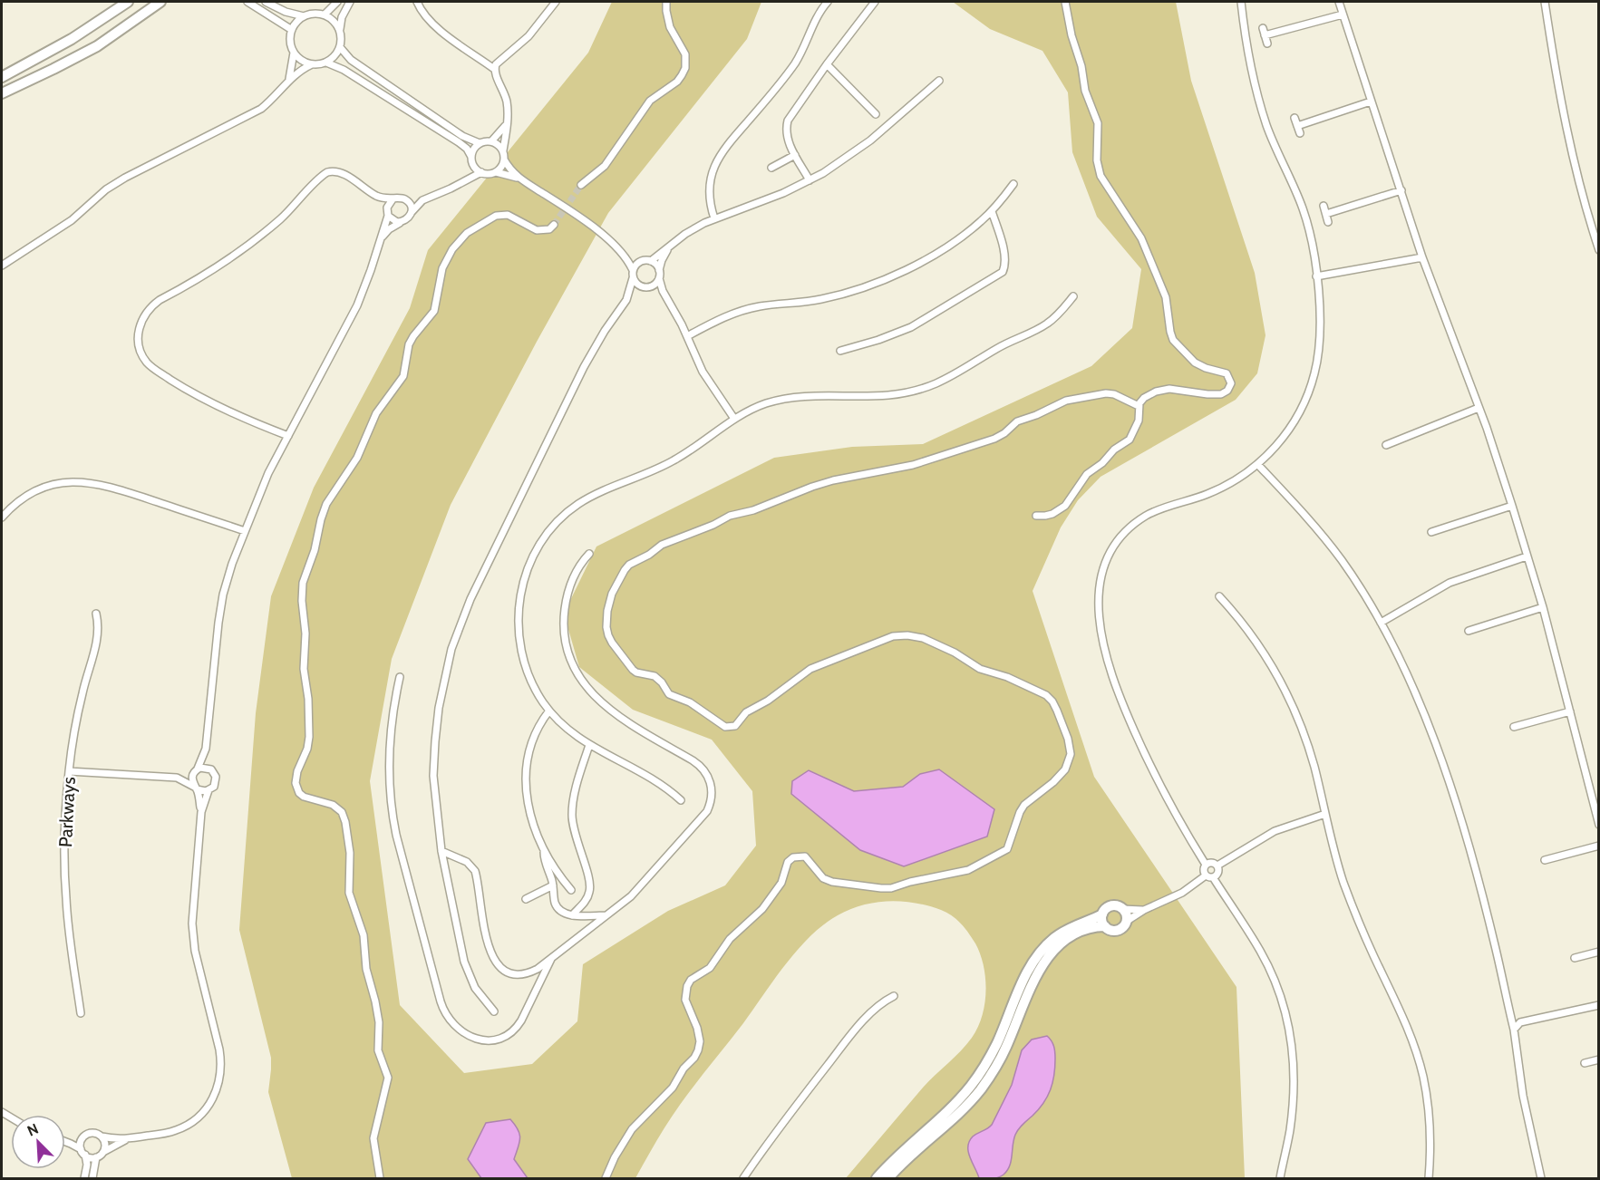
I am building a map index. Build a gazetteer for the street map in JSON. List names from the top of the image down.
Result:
{
  "streets": {
    "street": ["Parkways"]
  },
  "north": "top left"
}
